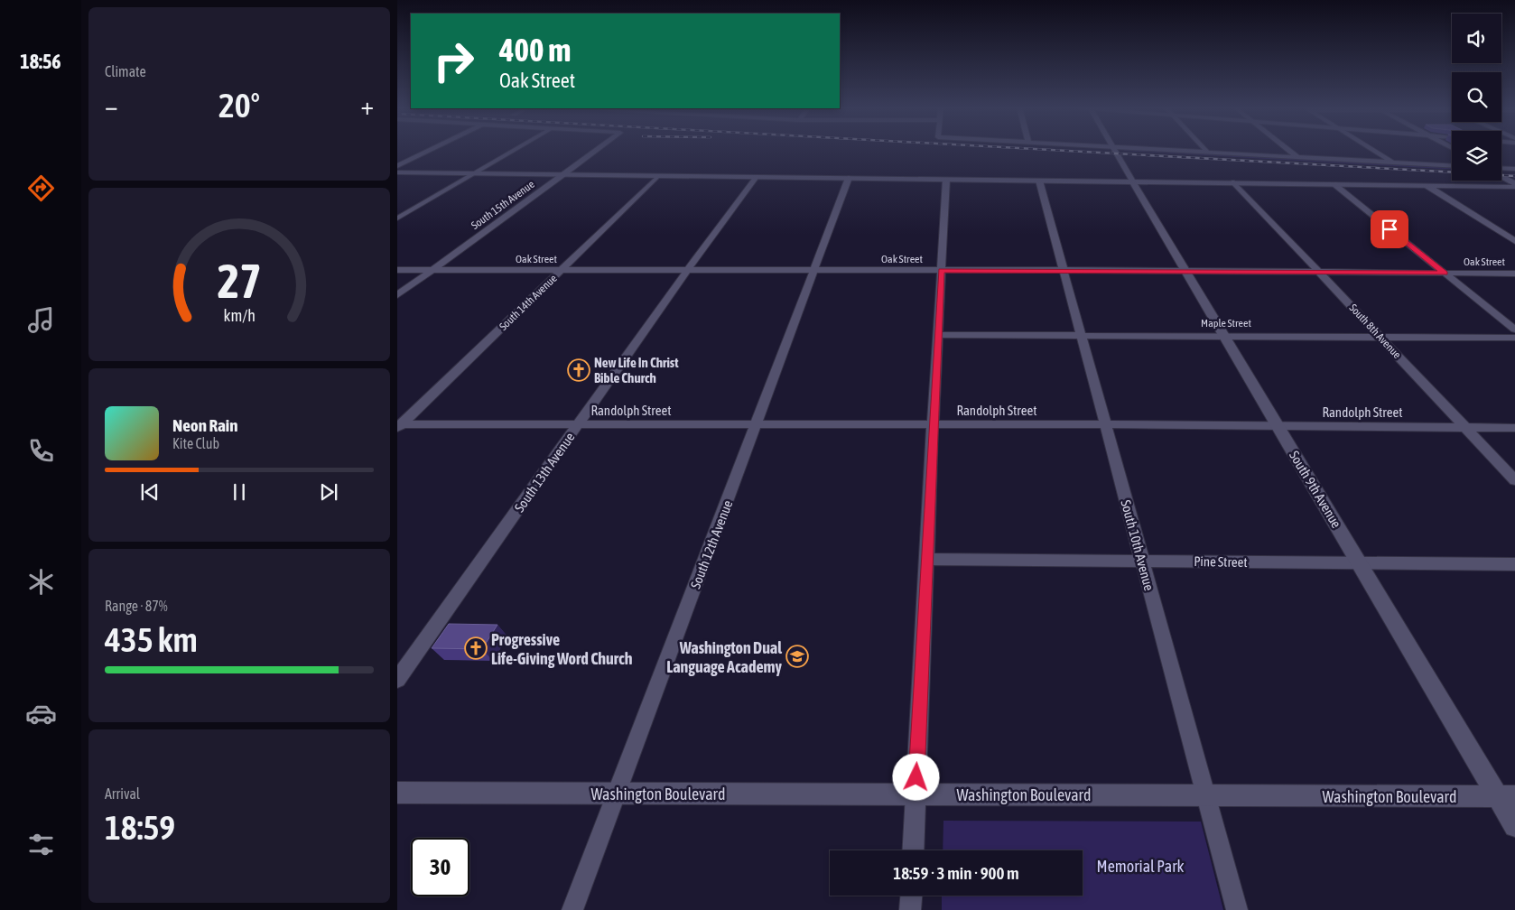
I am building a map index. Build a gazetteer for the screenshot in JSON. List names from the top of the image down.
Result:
{
  "streets": {
    "main road": ["South 9th Avenue", "Washington Boulevard"],
    "street": [
      "South 15th Avenue",
      "Oak Street",
      "South 14th Avenue",
      "Maple Street",
      "South 8th Avenue",
      "Randolph Street",
      "South 13th Avenue",
      "South 12th Avenue",
      "South 10th Avenue",
      "Pine Street"
    ]
  },
  "crossings": [
    ["South 15th Avenue", "Oak Street"],
    ["Oak Street", "South 14th Avenue"],
    ["Oak Street", "South 8th Avenue"],
    ["Oak Street", "South 13th Avenue"],
    ["Oak Street", "South 9th Avenue"],
    ["Oak Street", "South 12th Avenue"],
    ["Oak Street", "South 10th Avenue"],
    ["South 14th Avenue", "Randolph Street"],
    ["Maple Street", "South 8th Avenue"],
    ["Maple Street", "South 9th Avenue"],
    ["Maple Street", "South 10th Avenue"],
    ["South 8th Avenue", "Randolph Street"],
    ["Randolph Street", "South 13th Avenue"],
    ["Randolph Street", "South 9th Avenue"],
    ["Randolph Street", "South 12th Avenue"],
    ["Randolph Street", "South 10th Avenue"],
    ["South 9th Avenue", "Pine Street"],
    ["South 9th Avenue", "Washington Boulevard"],
    ["South 12th Avenue", "Washington Boulevard"],
    ["South 10th Avenue", "Pine Street"],
    ["South 10th Avenue", "Washington Boulevard"]
  ],
  "parks": ["Memorial Park"],
  "places": {
    "church": ["New Life In Christ Bible Church", "Progressive Life-Giving Word Church"],
    "school or university": ["Washington Dual Language Academy"]
  },
  "page": {
    "tabs": "18:56",
    "tile": [
      "Climate",
      ["Range · 87%", "435 km"],
      ["Arrival", "18:59"]
    ],
    "turn": ["400 m", "Oak Street"],
    "heat": ["−", "20°", "+"],
    "song": ["Neon Rain", "Kite Club"],
    "limit": "30",
    "trip": "18:59 · 3 min · 900 m",
    "gauge": ["27", "km/h"]
  }
}
